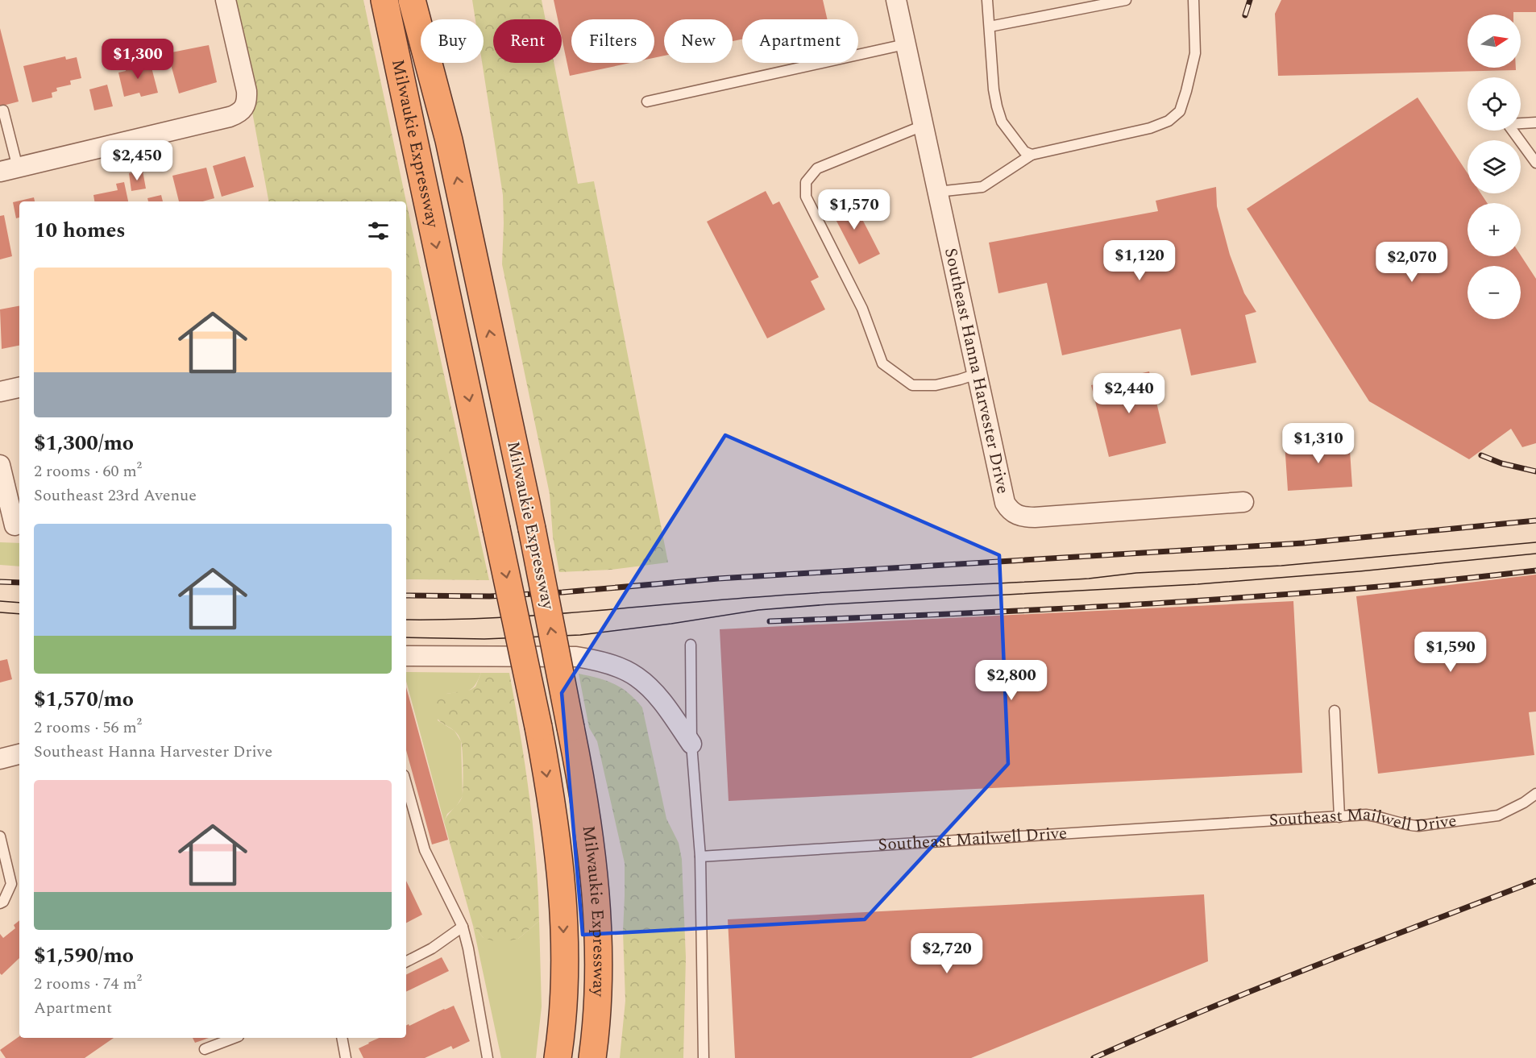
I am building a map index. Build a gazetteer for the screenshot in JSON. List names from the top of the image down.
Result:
{
  "streets": {
    "highway": ["Milwaukie Expressway"],
    "street": ["Southeast Hanna Harvester Drive"],
    "lane": ["Southeast Mailwell Drive"]
  },
  "north": "right",
  "page": {
    "map_buttons": ["+", "−"],
    "chip": [
      "Buy",
      "Rent",
      "Filters",
      "New",
      "Apartment"
    ],
    "price": [
      "$1,300",
      "$2,450",
      "$1,570",
      "$1,120",
      "$2,070",
      "$2,440",
      "$1,310",
      "$1,590",
      "$2,800",
      "$2,720"
    ],
    "heading": "10 homes",
    "list": [
      {
        "name": "$1,300/mo",
        "note": "2 rooms · 60 m² · Southeast 23rd Avenue"
      },
      {
        "name": "$1,570/mo",
        "note": "2 rooms · 56 m² · Southeast Hanna Harvester Drive"
      },
      {
        "name": "$1,590/mo",
        "note": "2 rooms · 74 m² · Apartment"
      }
    ]
  }
}
